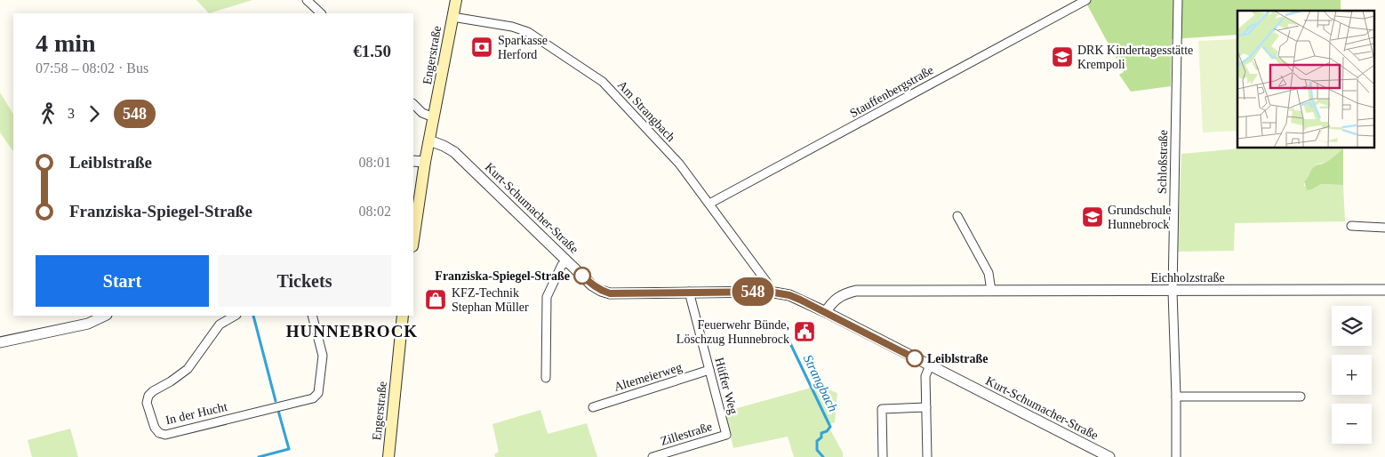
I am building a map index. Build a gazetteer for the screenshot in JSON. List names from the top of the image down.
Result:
{
  "streets": {
    "main road": ["Engerstraße"],
    "street": [
      "Stauffenbergstraße",
      "Am Strangbach",
      "Schloßstraße",
      "Kurt-Schumacher-Straße",
      "Eichholzstraße",
      "Altemeierweg",
      "Hüffer Weg",
      "In der Hucht",
      "Zillestraße"
    ]
  },
  "crossings": [
    ["Engerstraße", "Am Strangbach"],
    ["Engerstraße", "Kurt-Schumacher-Straße"],
    ["Stauffenbergstraße", "Am Strangbach"],
    ["Am Strangbach", "Kurt-Schumacher-Straße"],
    ["Schloßstraße", "Eichholzstraße"],
    ["Kurt-Schumacher-Straße", "Eichholzstraße"],
    ["Kurt-Schumacher-Straße", "Hüffer Weg"],
    ["Altemeierweg", "Hüffer Weg"],
    ["Hüffer Weg", "Zillestraße"]
  ],
  "districts": ["HUNNEBROCK"],
  "water": ["Strangbach"],
  "places": {
    "bank": ["Sparkasse Herford"],
    "school or university": ["DRK Kindertagesstätte Krempoli", "Grundschule Hunnebrock"],
    "other": ["Franziska-Spiegel-Straße", "Leiblstraße"],
    "shop": ["KFZ-Technik Stephan Müller"],
    "public building": ["Feuerwehr Bünde, Löschzug Hunnebrock"]
  },
  "lines": ["bus line 548"],
  "page": {
    "on_map": "548",
    "heading": ["4 min", "07:58 – 08:02 · Bus", "€1.50"],
    "legs": ["3", "548"],
    "list": [
      {
        "name": "Leiblstraße",
        "value": "08:01"
      },
      {
        "name": "Franziska-Spiegel-Straße",
        "value": "08:02"
      }
    ],
    "buttons": ["Start", "Tickets"],
    "map_buttons": ["+", "−"]
  }
}
